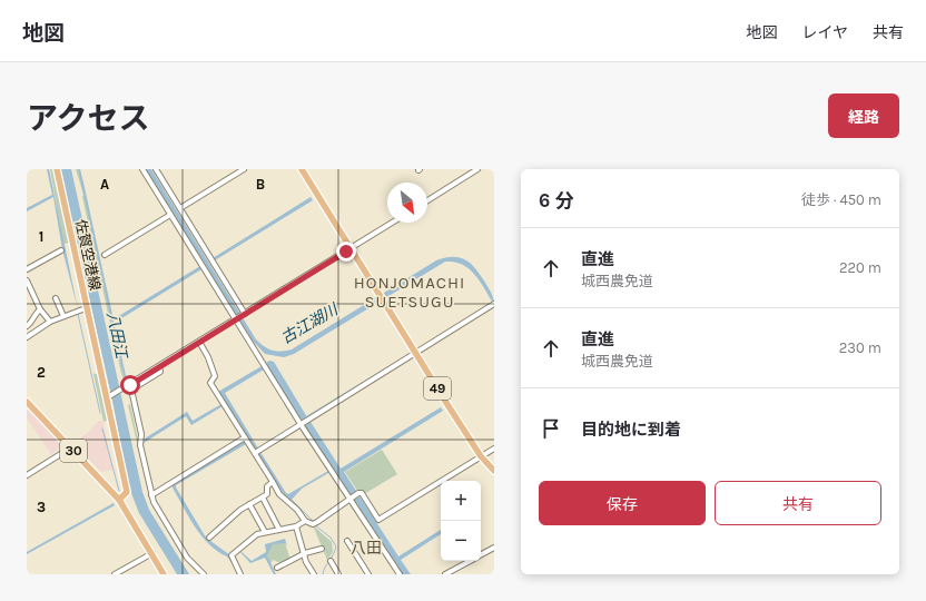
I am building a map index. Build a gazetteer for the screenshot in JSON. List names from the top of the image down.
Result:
{
  "streets": {
    "main road": ["佐賀空港線", "49", "30"]
  },
  "crossings": [
    ["佐賀空港線", "30"]
  ],
  "districts": ["HONJOMACHI SUETSUGU", "八田"],
  "water": ["古江湖川", "八田江"],
  "north": "bottom right",
  "page": {
    "header": "地図",
    "nav": ["地図", "レイヤ", "共有"],
    "title": "アクセス",
    "buttons": [
      "経路",
      ["保存", "共有"]
    ],
    "heading": ["6 分", "徒歩 · 450 m"],
    "list": [
      ["直進", "城西農免道", "220 m"],
      ["直進", "城西農免道", "230 m"],
      "目的地に到着"
    ],
    "map_buttons": ["+", "−"]
  },
  "grid": {
    "columns": ["A", "B"],
    "rows": ["1", "2", "3"]
  }
}
